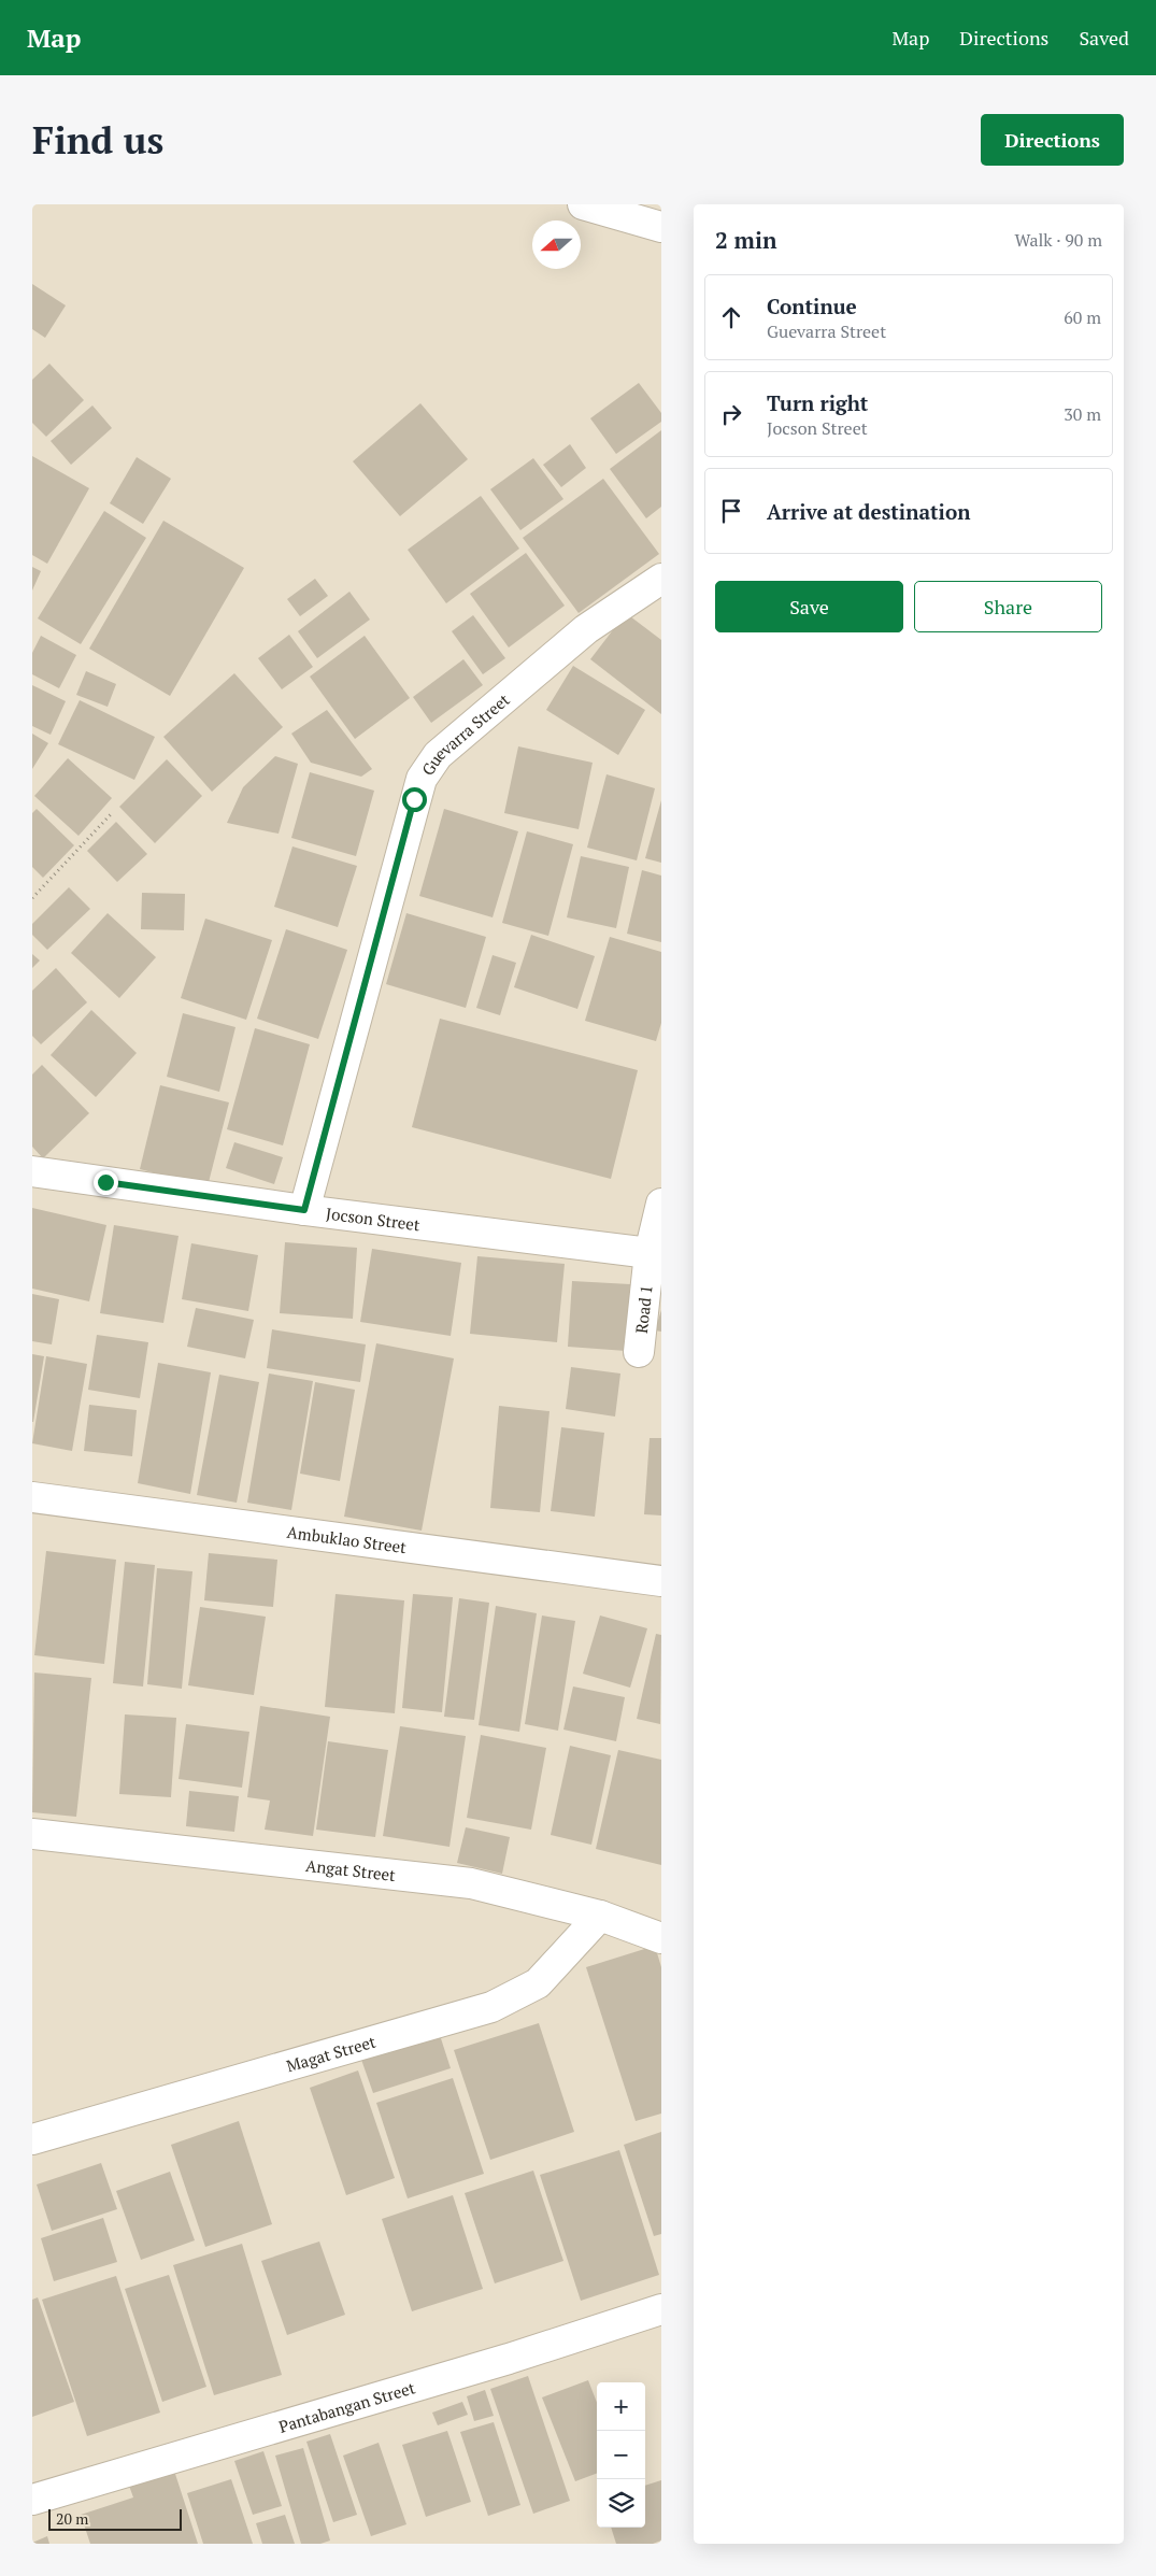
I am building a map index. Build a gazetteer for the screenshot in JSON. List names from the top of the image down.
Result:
{
  "streets": {
    "street": [
      "Guevarra Street",
      "Jocson Street",
      "Road 1",
      "Ambuklao Street",
      "Angat Street",
      "Magat Street",
      "Pantabangan Street"
    ]
  },
  "crossings": [
    ["Guevarra Street", "Jocson Street"],
    ["Jocson Street", "Road 1"],
    ["Angat Street", "Magat Street"]
  ],
  "scale_bar": "20 m",
  "north": "left",
  "page": {
    "header": "Map",
    "nav": ["Map", "Directions", "Saved"],
    "buttons": [
      "Directions",
      ["Save", "Share"]
    ],
    "title": "Find us",
    "heading": ["2 min", "Walk · 90 m"],
    "list": [
      ["Continue", "Guevarra Street", "60 m"],
      ["Turn right", "Jocson Street", "30 m"],
      "Arrive at destination"
    ],
    "map_buttons": ["+", "−"],
    "scale": "20 m"
  }
}
